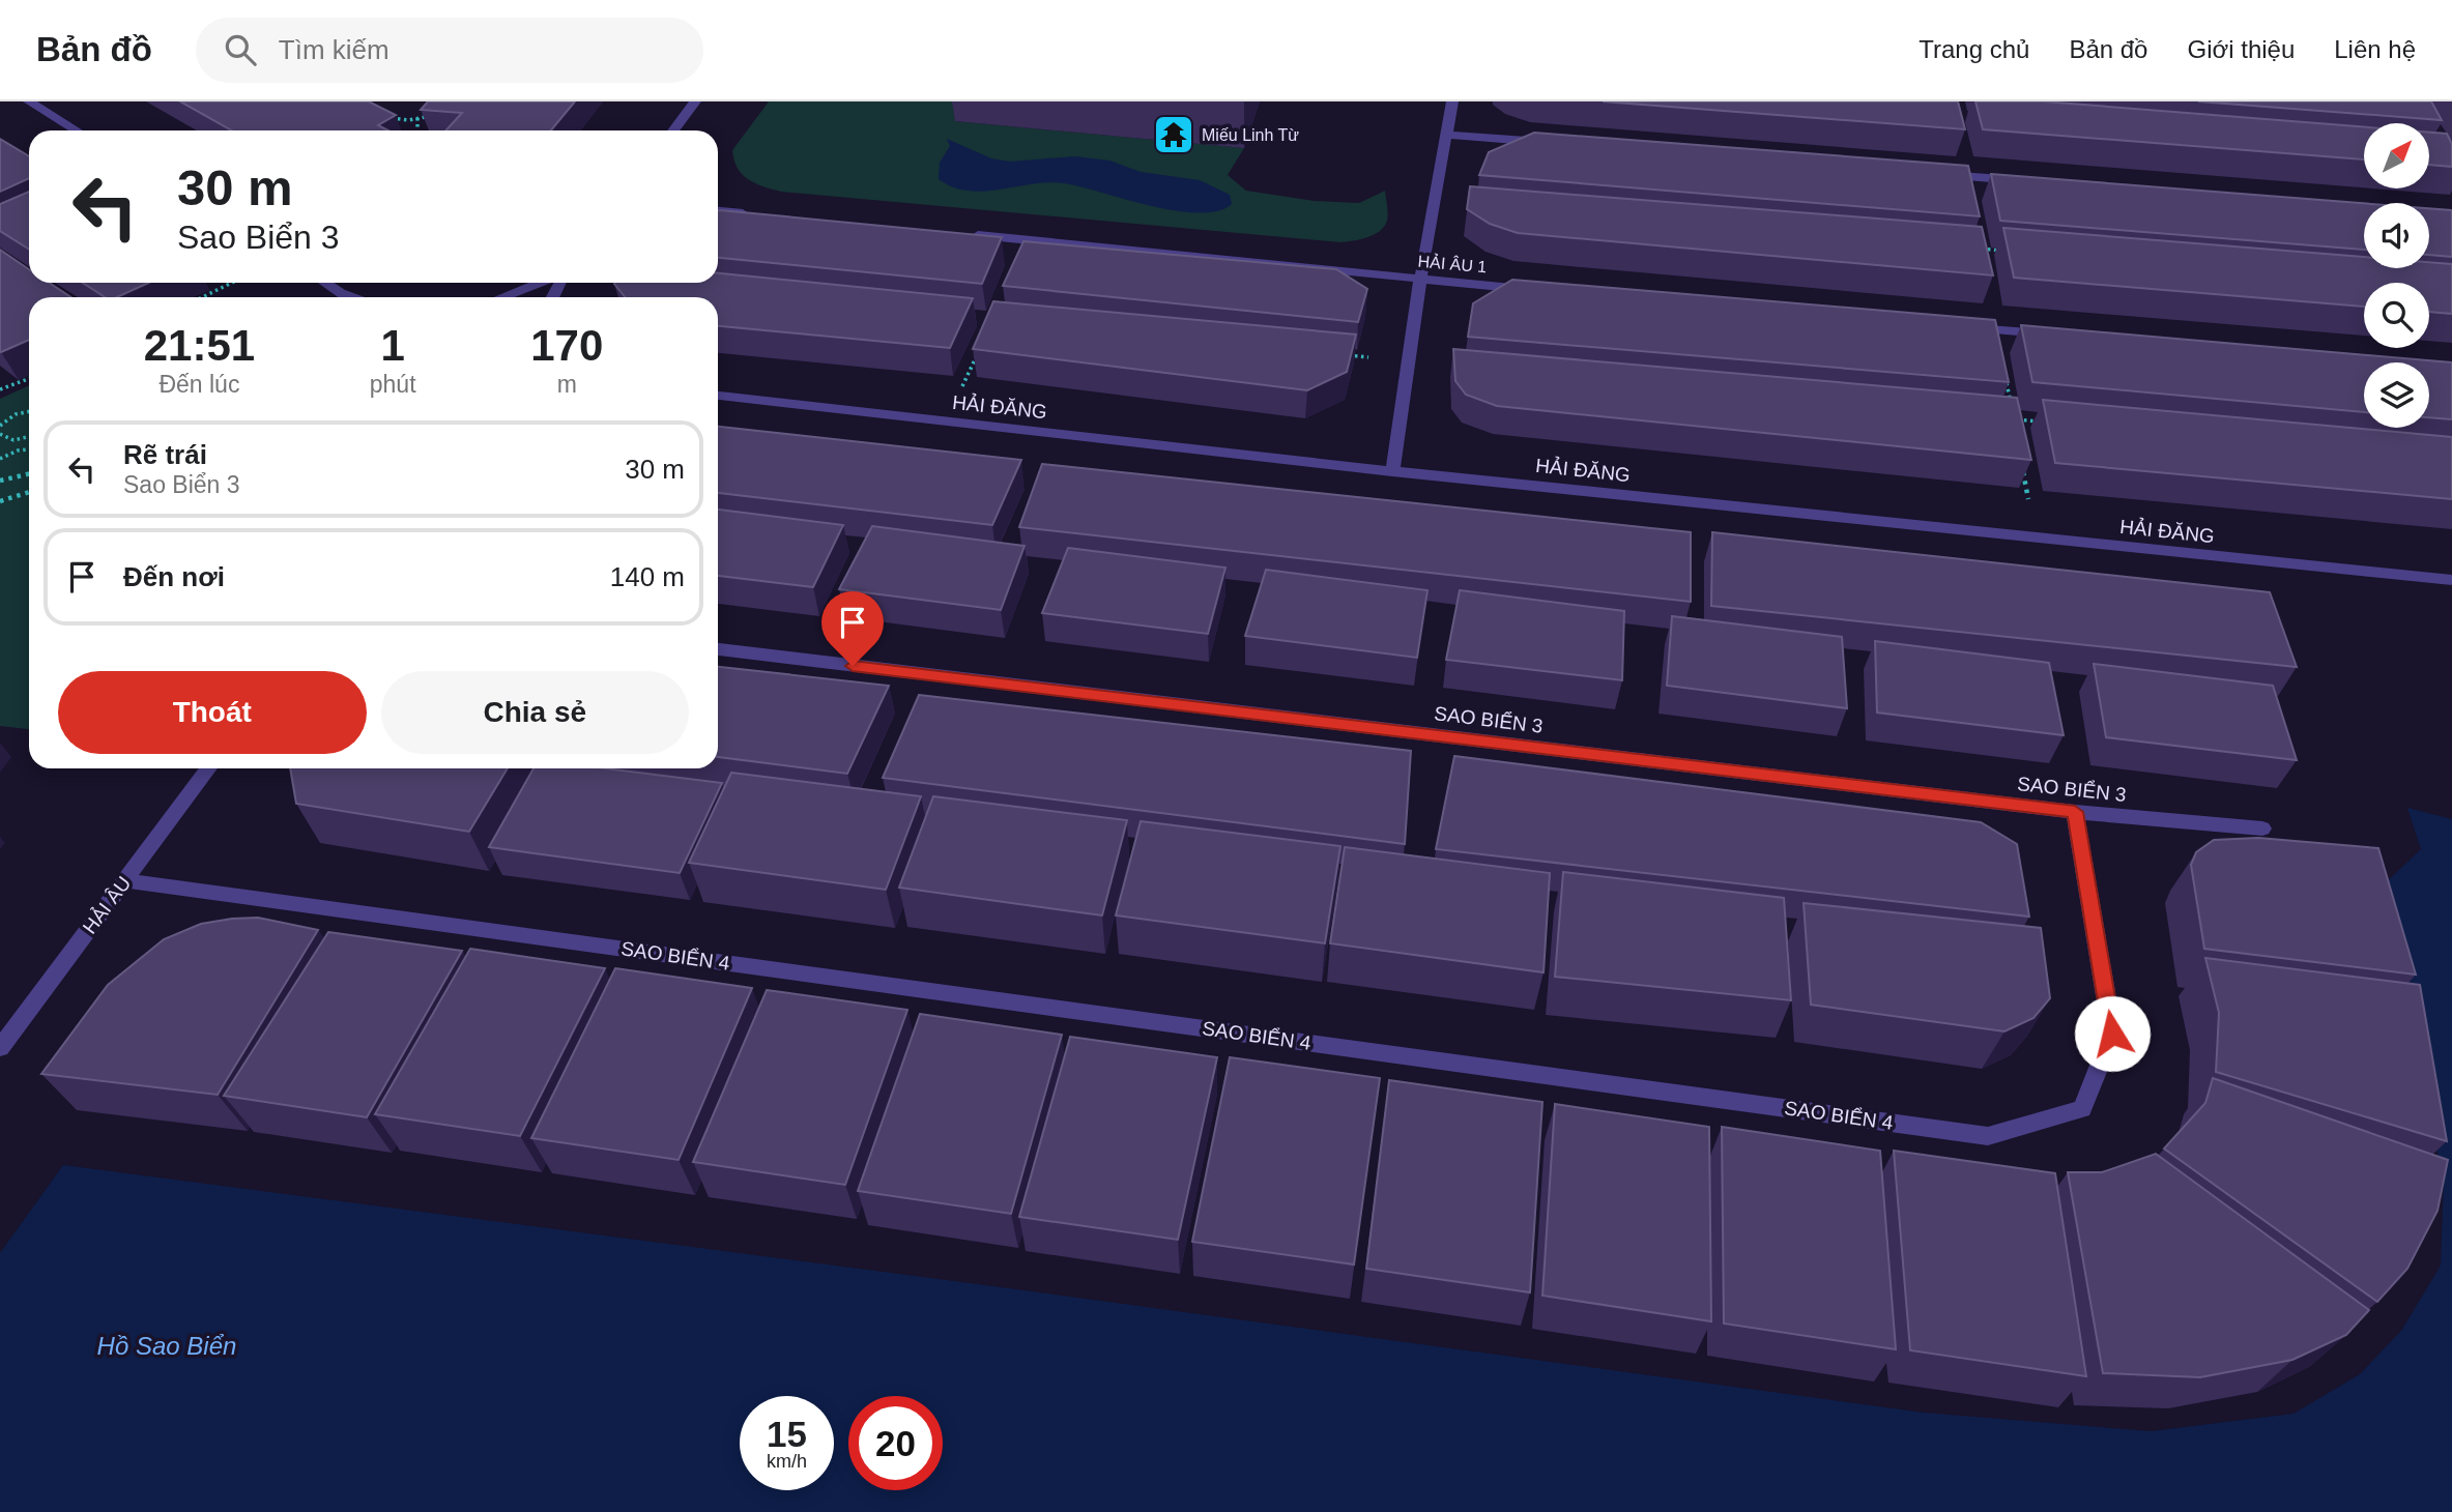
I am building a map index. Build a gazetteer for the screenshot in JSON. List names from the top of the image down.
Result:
{
  "streets": {
    "lane": [
      "HẢI ÂU 1",
      "HẢI ĐĂNG",
      "SAO BIỂN 3",
      "HẢI ÂU",
      "SAO BIỂN 4"
    ]
  },
  "crossings": [
    ["SAO BIỂN 3", "SAO BIỂN 4"],
    ["HẢI ÂU", "SAO BIỂN 4"]
  ],
  "water": ["Hồ Sao Biển"],
  "places": {
    "temple": ["Miếu Linh Từ"]
  },
  "north": "top right",
  "page": {
    "header": "Bản đồ",
    "search": "Tìm kiếm",
    "nav": [
      "Trang chủ",
      "Bản đồ",
      "Giới thiệu",
      "Liên hệ"
    ],
    "turn": ["30 m", "Sao Biển 3"],
    "eta": [
      "21:51",
      "Đến lúc",
      "1",
      "phút",
      "170",
      "m"
    ],
    "list": [
      {
        "name": "Rẽ trái",
        "note": "Sao Biển 3",
        "value": "30 m"
      },
      {
        "name": "Đến nơi",
        "value": "140 m"
      }
    ],
    "buttons": ["Thoát", "Chia sẻ"],
    "speed": "15 km/h",
    "limit": "20"
  }
}
